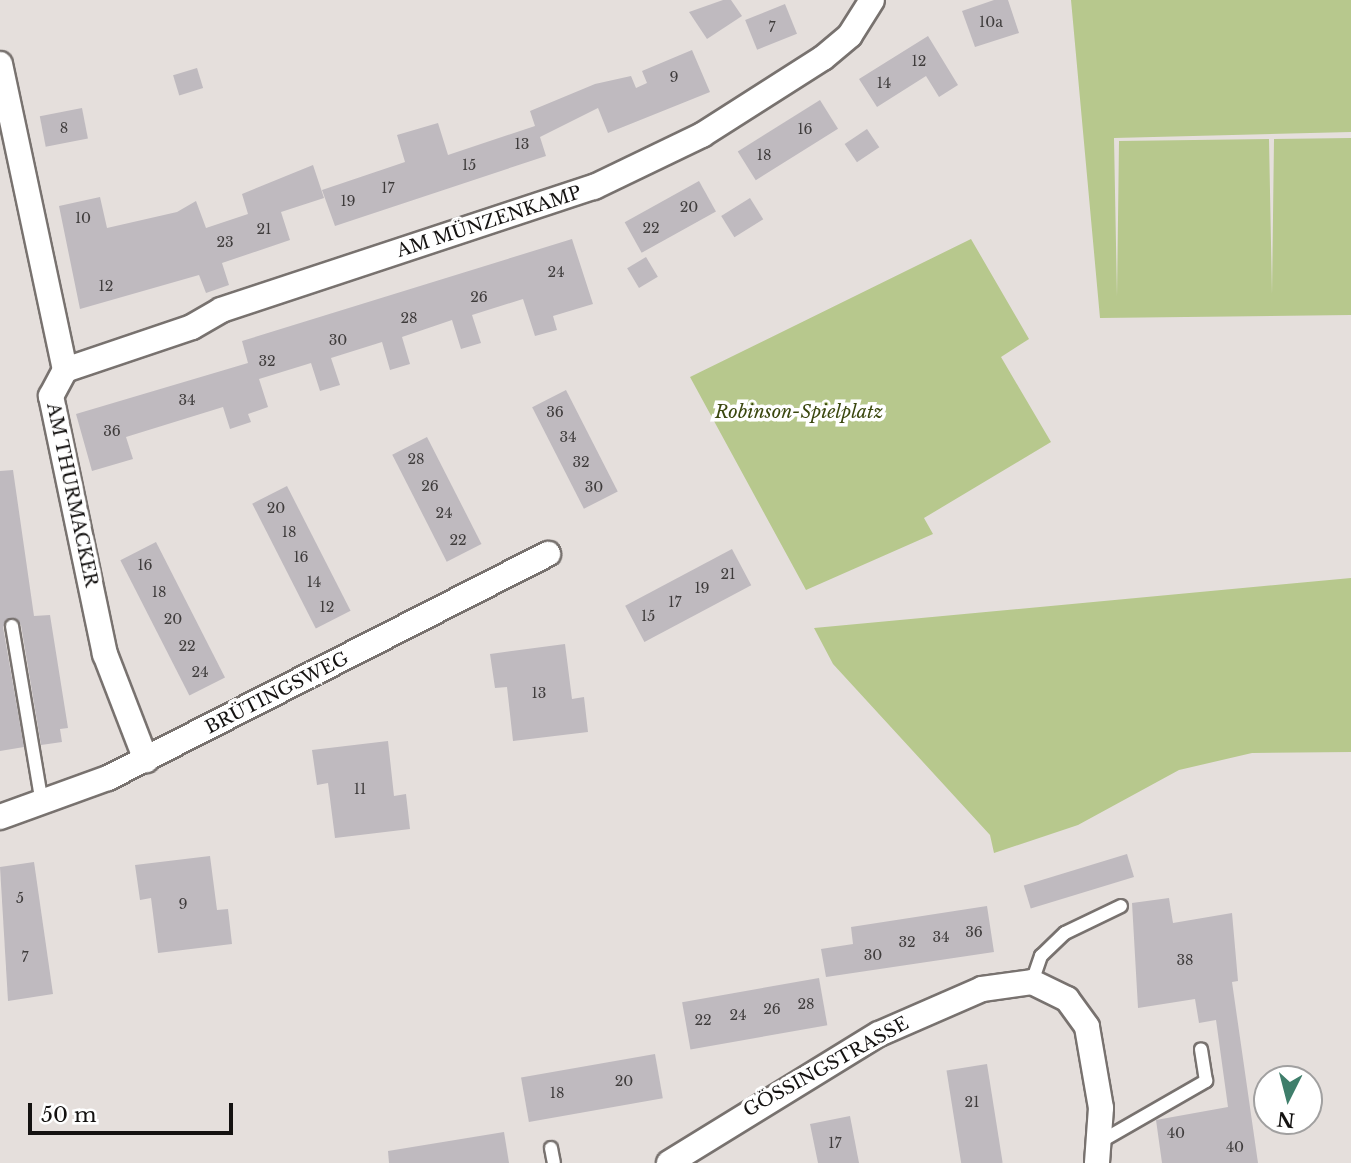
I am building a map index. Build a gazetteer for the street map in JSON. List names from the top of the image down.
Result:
{
  "streets": {
    "street": [
      "AM MÜNZENKAMP",
      "AM THURMACKER",
      "BRÜTINGSWEG",
      "GÖSSINGSTRASSE"
    ]
  },
  "crossings": [
    ["AM MÜNZENKAMP", "AM THURMACKER"],
    ["AM THURMACKER", "BRÜTINGSWEG"]
  ],
  "parks": ["Robinson-Spielplatz"],
  "house_numbers": [
    "10a",
    "7",
    "12",
    "9",
    "14",
    "8",
    "16",
    "13",
    "18",
    "15",
    "17",
    "19",
    "20",
    "10",
    "22",
    "21",
    "23",
    "24",
    "12",
    "26",
    "28",
    "30",
    "32",
    "34",
    "36",
    "36",
    "34",
    "28",
    "32",
    "26",
    "30",
    "20",
    "24",
    "18",
    "22",
    "16",
    "16",
    "21",
    "14",
    "19",
    "18",
    "17",
    "12",
    "15",
    "20",
    "22",
    "24",
    "13",
    "11",
    "5",
    "9",
    "36",
    "34",
    "32",
    "30",
    "7",
    "38",
    "28",
    "26",
    "24",
    "22",
    "20",
    "18",
    "21",
    "40",
    "17",
    "40"
  ],
  "scale_bar": "50 m",
  "north": "bottom"
}
